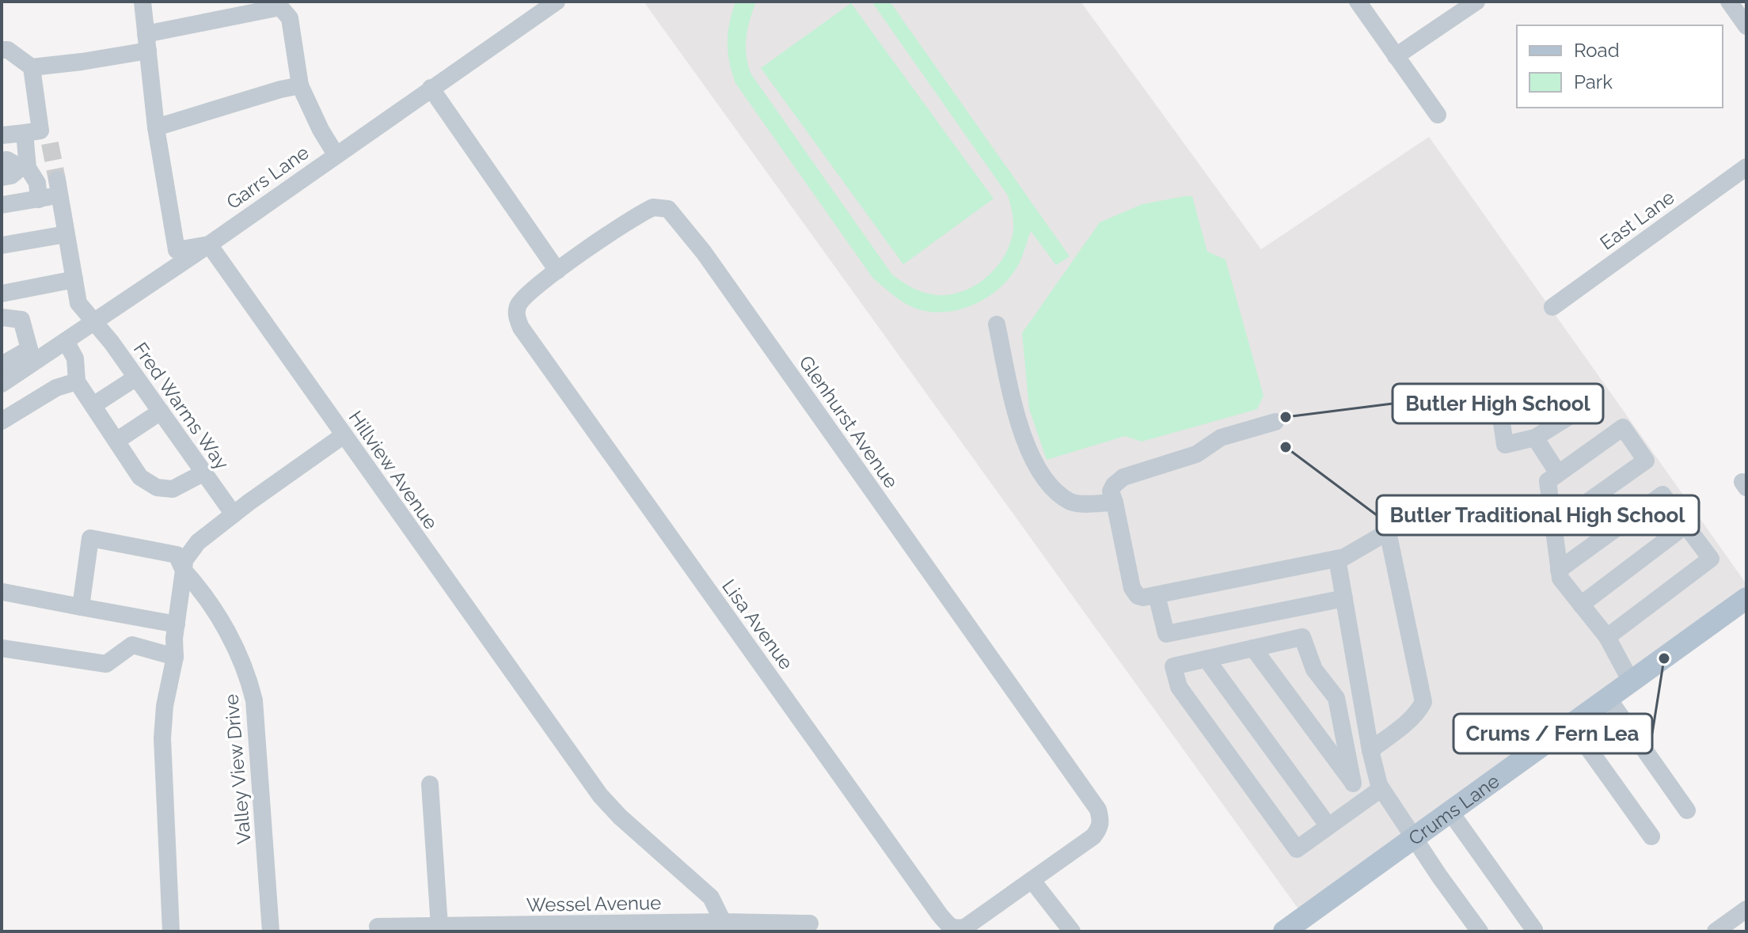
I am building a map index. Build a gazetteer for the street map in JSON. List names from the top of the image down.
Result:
{
  "streets": {
    "main road": ["Crums Lane"],
    "street": [
      "Garrs Lane",
      "East Lane",
      "Fred Warms Way",
      "Glenhurst Avenue",
      "Hillview Avenue",
      "Lisa Avenue",
      "Valley View Drive",
      "Wessel Avenue"
    ]
  },
  "crossings": [
    ["Garrs Lane", "Fred Warms Way"],
    ["Garrs Lane", "Hillview Avenue"],
    ["Glenhurst Avenue", "Lisa Avenue"],
    ["Hillview Avenue", "Wessel Avenue"]
  ],
  "places": ["Butler High School", "Butler Traditional High School", "Crums / Fern Lea"],
  "legend": ["Road", "Park"]
}
